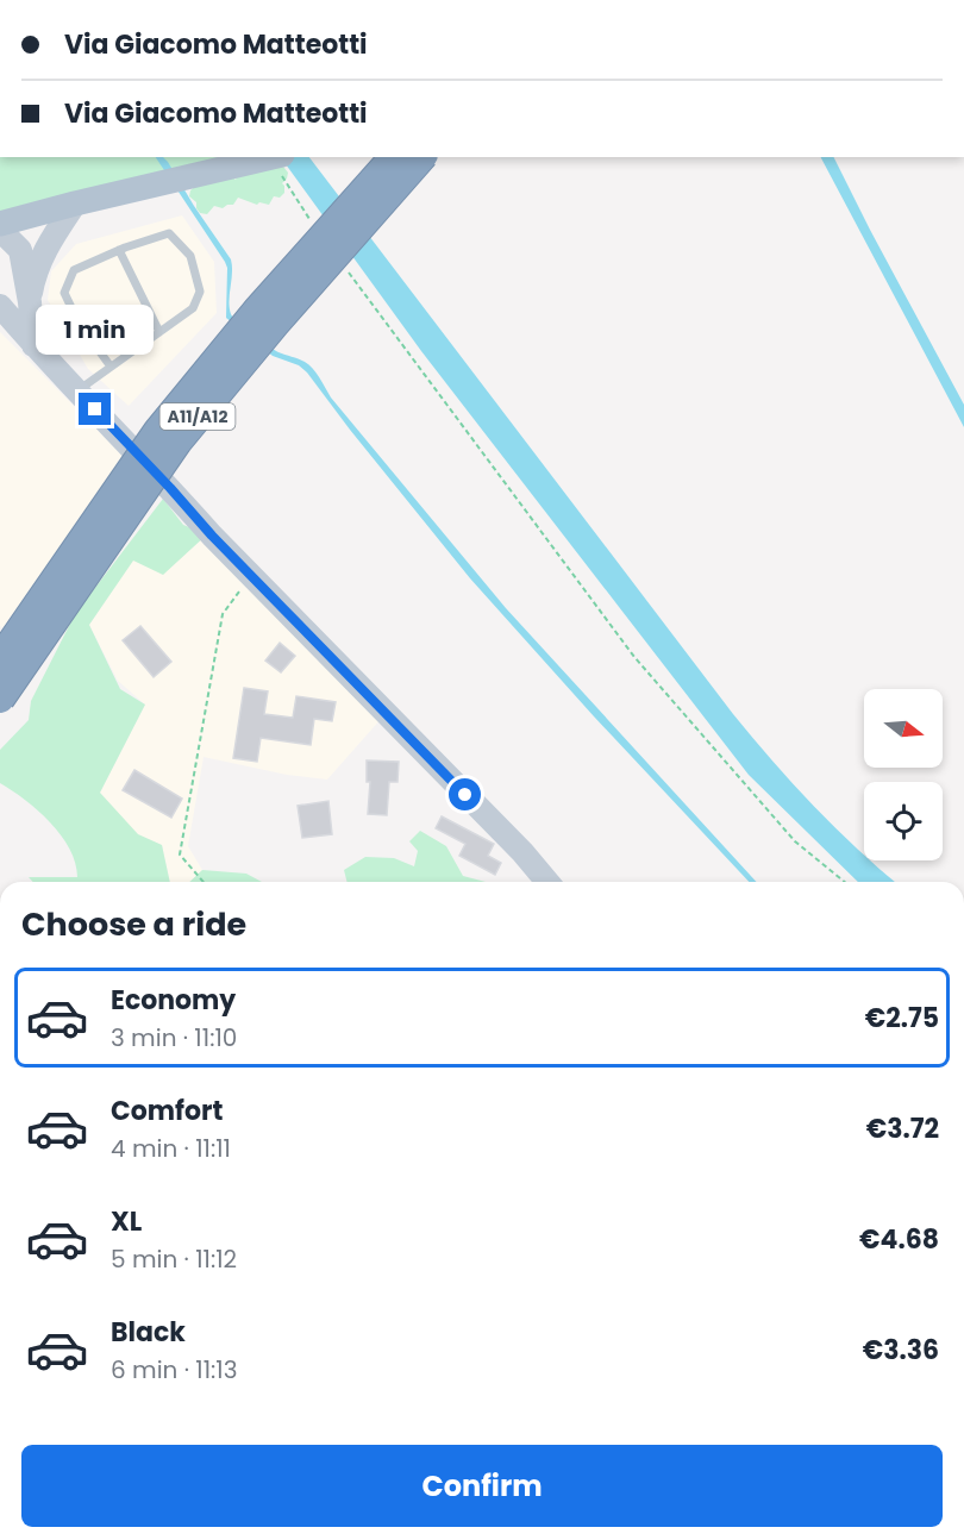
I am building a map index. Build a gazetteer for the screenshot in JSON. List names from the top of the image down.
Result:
{
  "streets": {
    "highway": ["A11/A12"]
  },
  "north": "right",
  "page": {
    "banner": ["Via Giacomo Matteotti", "Via Giacomo Matteotti"],
    "bubble": "1 min",
    "heading": "Choose a ride",
    "list": [
      {
        "name": "Economy",
        "note": "3 min · 11:10",
        "value": "€2.75"
      },
      {
        "name": "Comfort",
        "note": "4 min · 11:11",
        "value": "€3.72"
      },
      {
        "name": "XL",
        "note": "5 min · 11:12",
        "value": "€4.68"
      },
      {
        "name": "Black",
        "note": "6 min · 11:13",
        "value": "€3.36"
      }
    ],
    "buttons": "Confirm"
  }
}
